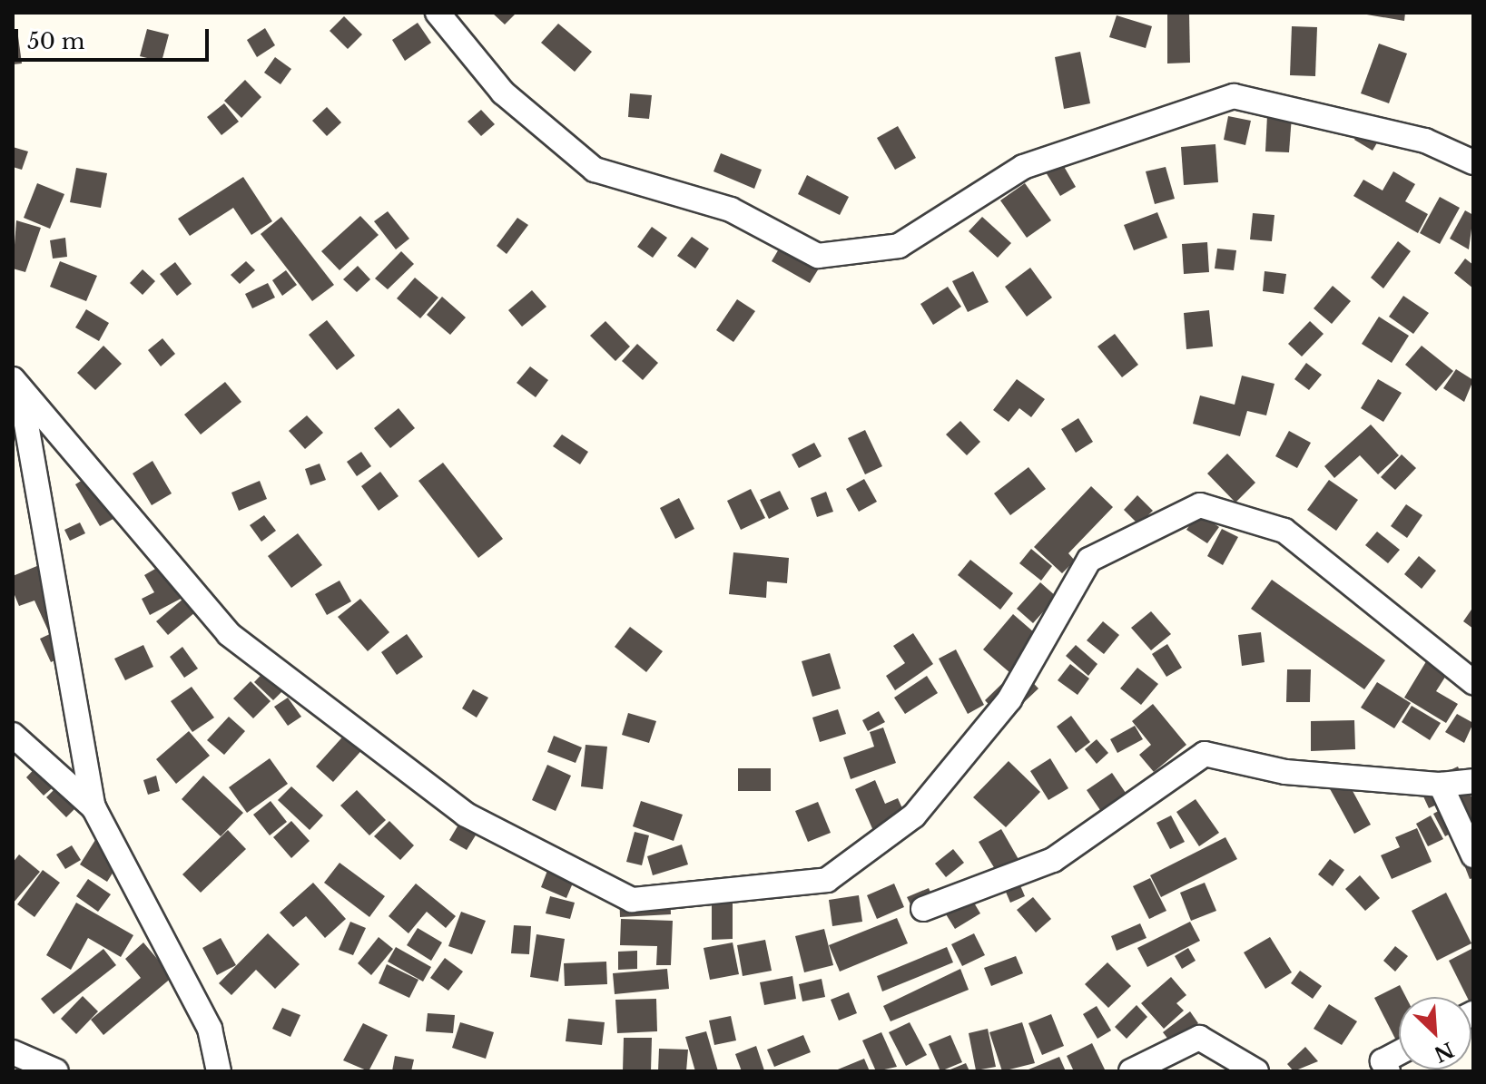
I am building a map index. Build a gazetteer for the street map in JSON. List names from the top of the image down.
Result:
{
  "scale_bar": "50 m",
  "north": "bottom right"
}
